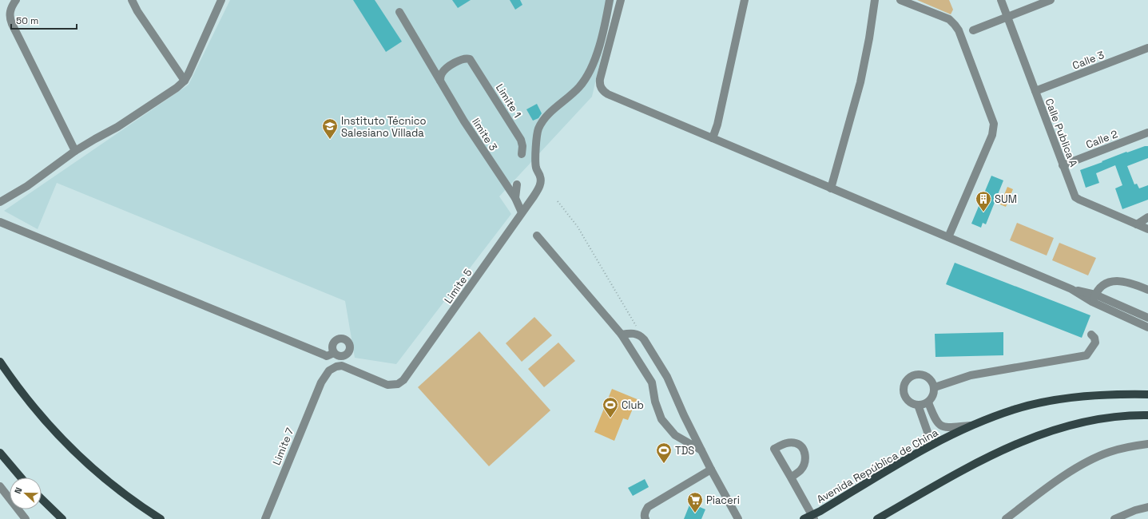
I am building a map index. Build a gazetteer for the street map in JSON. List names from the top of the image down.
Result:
{
  "streets": {
    "main road": ["Avenida República de China"],
    "street": [
      "Calle 3",
      "Limite 1",
      "Calle Publica A",
      "limite 3",
      "Calle 2",
      "Limite 5",
      "Limite 7"
    ]
  },
  "crossings": [
    ["Calle 3", "Calle Publica A"],
    ["Limite 1", "limite 3"],
    ["Calle Publica A", "Calle 2"],
    ["limite 3", "Limite 5"],
    ["Limite 5", "Limite 7"]
  ],
  "places": {
    "school or university": ["Instituto Técnico Salesiano Villada"],
    "building": ["SUM"],
    "sports": ["Club", "TDS"],
    "supermarket": ["Piaceri"]
  },
  "scale_bar": "50 m",
  "north": "left"
}
